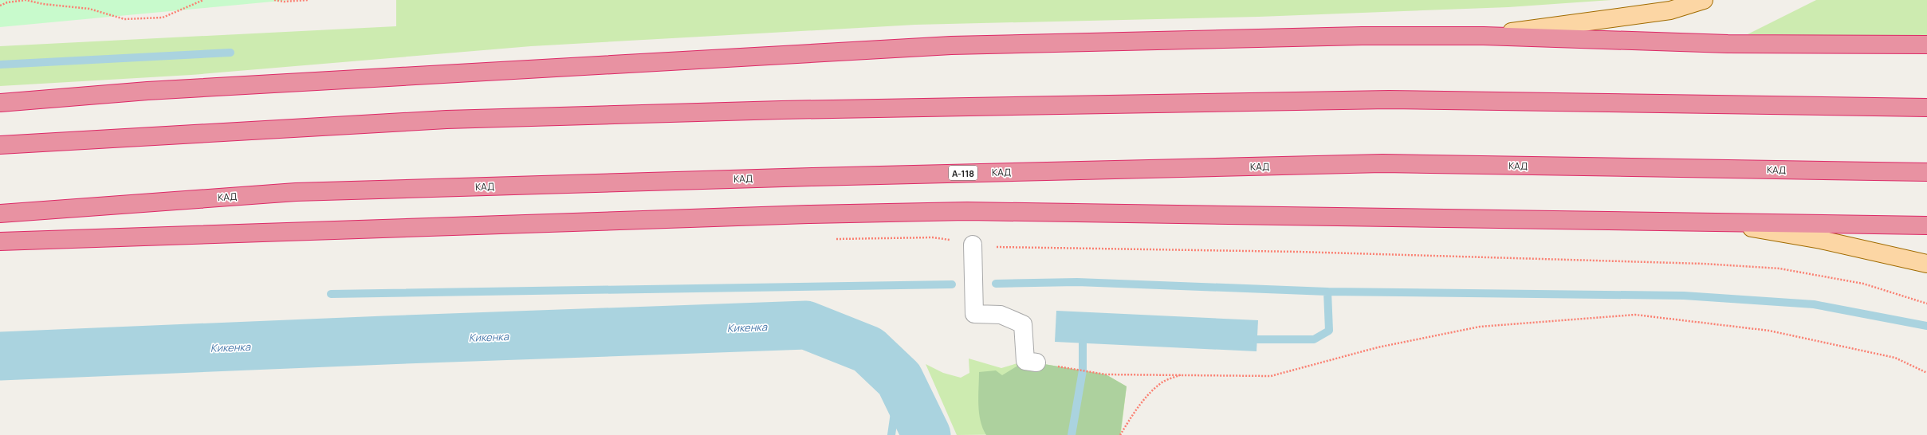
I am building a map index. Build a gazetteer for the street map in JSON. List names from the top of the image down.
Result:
{
  "streets": {
    "highway": ["КАД", "А-118"]
  },
  "water": ["Кикенка"]
}
